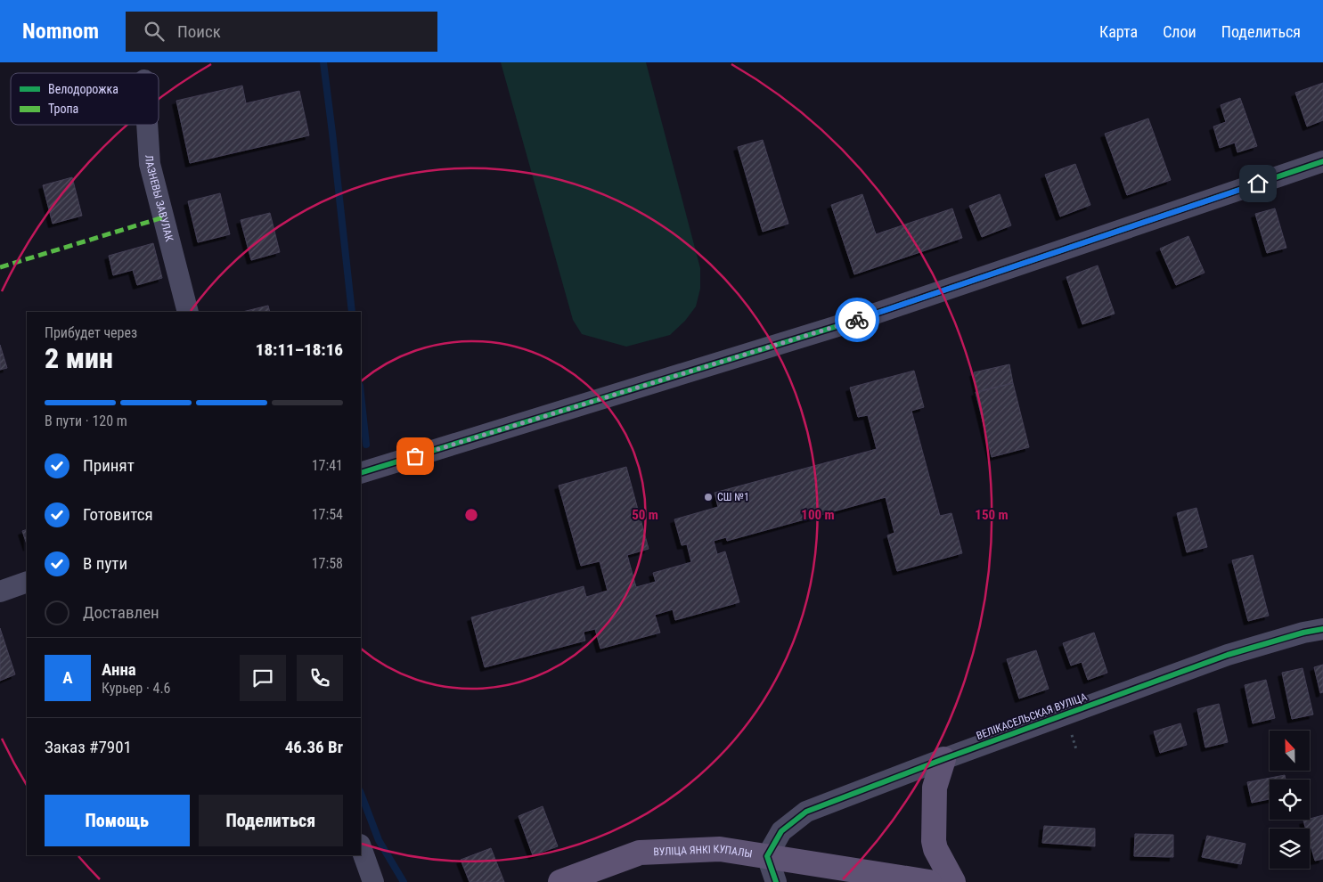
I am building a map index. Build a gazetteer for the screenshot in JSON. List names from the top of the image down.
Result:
{
  "streets": {
    "main road": ["ВУЛІЦА ЯНКІ КУПАЛЫ"],
    "street": ["ЛАЗНЕВЫ ЗАВУЛАК", "ВЕЛІКАСЕЛЬСКАЯ ВУЛІЦА"]
  },
  "crossings": [
    ["ВЕЛІКАСЕЛЬСКАЯ ВУЛІЦА", "ВУЛІЦА ЯНКІ КУПАЛЫ"]
  ],
  "places": ["СШ №1"],
  "legend": ["Велодорожка", "Тропа"],
  "north": "top",
  "page": {
    "header": "Nomnom",
    "search": "Поиск",
    "nav": ["Карта", "Слои", "Поделиться"],
    "heading": ["2 мин", "Прибудет через", "18:11–18:16"],
    "panel": [
      "Анна",
      "Курьер · 4.6",
      "Заказ #7901",
      "46.36 Br"
    ],
    "bar": "В пути · 120 m",
    "list": [
      ["Принят", "17:41"],
      ["Готовится", "17:54"],
      ["В пути", "17:58"],
      "Доставлен"
    ],
    "round": "А",
    "buttons": ["Помощь", "Поделиться"]
  },
  "rings": ["50 m", "100 m", "150 m"]
}
